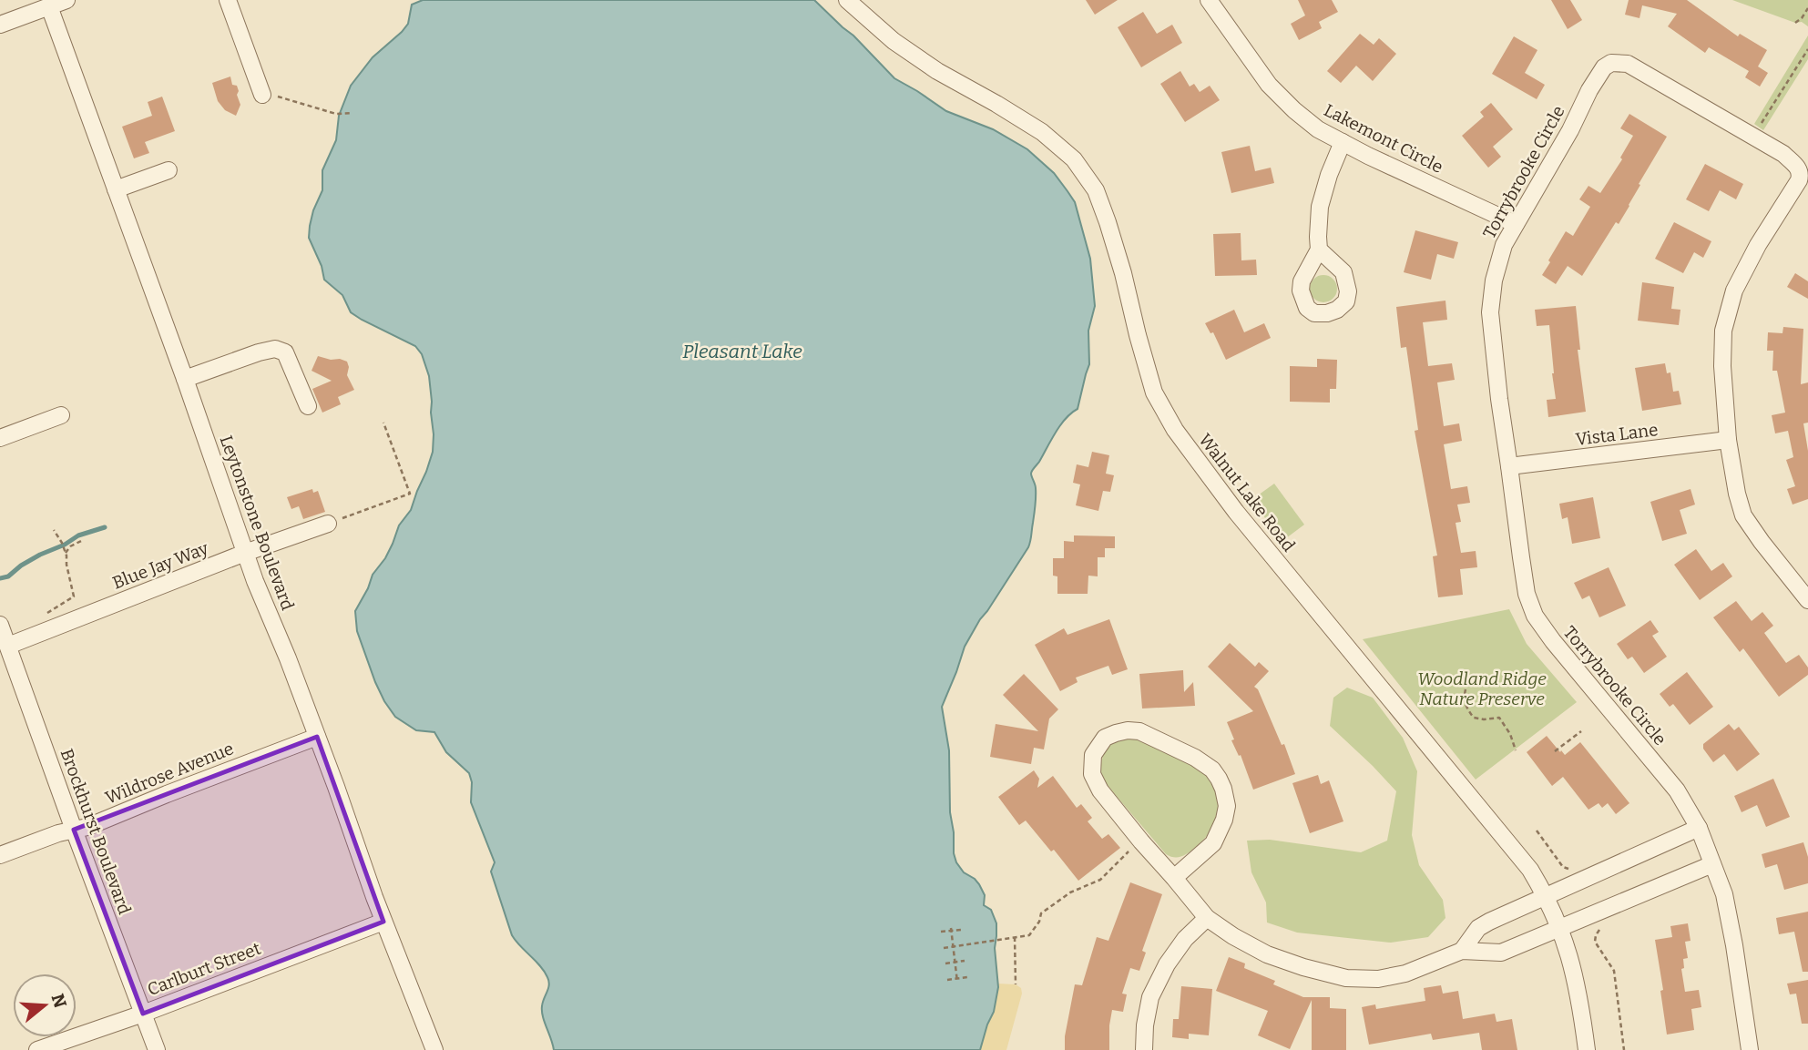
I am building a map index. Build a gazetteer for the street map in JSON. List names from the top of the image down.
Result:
{
  "streets": {
    "street": [
      "Lakemont Circle",
      "Torrybrooke Circle",
      "Vista Lane",
      "Walnut Lake Road",
      "Leytonstone Boulevard",
      "Blue Jay Way",
      "Wildrose Avenue",
      "Brockhurst Boulevard",
      "Carlburt Street"
    ]
  },
  "crossings": [
    ["Lakemont Circle", "Torrybrooke Circle"],
    ["Torrybrooke Circle", "Vista Lane"],
    ["Leytonstone Boulevard", "Blue Jay Way"],
    ["Leytonstone Boulevard", "Wildrose Avenue"],
    ["Leytonstone Boulevard", "Carlburt Street"],
    ["Blue Jay Way", "Brockhurst Boulevard"],
    ["Wildrose Avenue", "Brockhurst Boulevard"],
    ["Brockhurst Boulevard", "Carlburt Street"]
  ],
  "water": ["Pleasant Lake"],
  "parks": ["Woodland Ridge Nature Preserve"],
  "north": "right"
}
